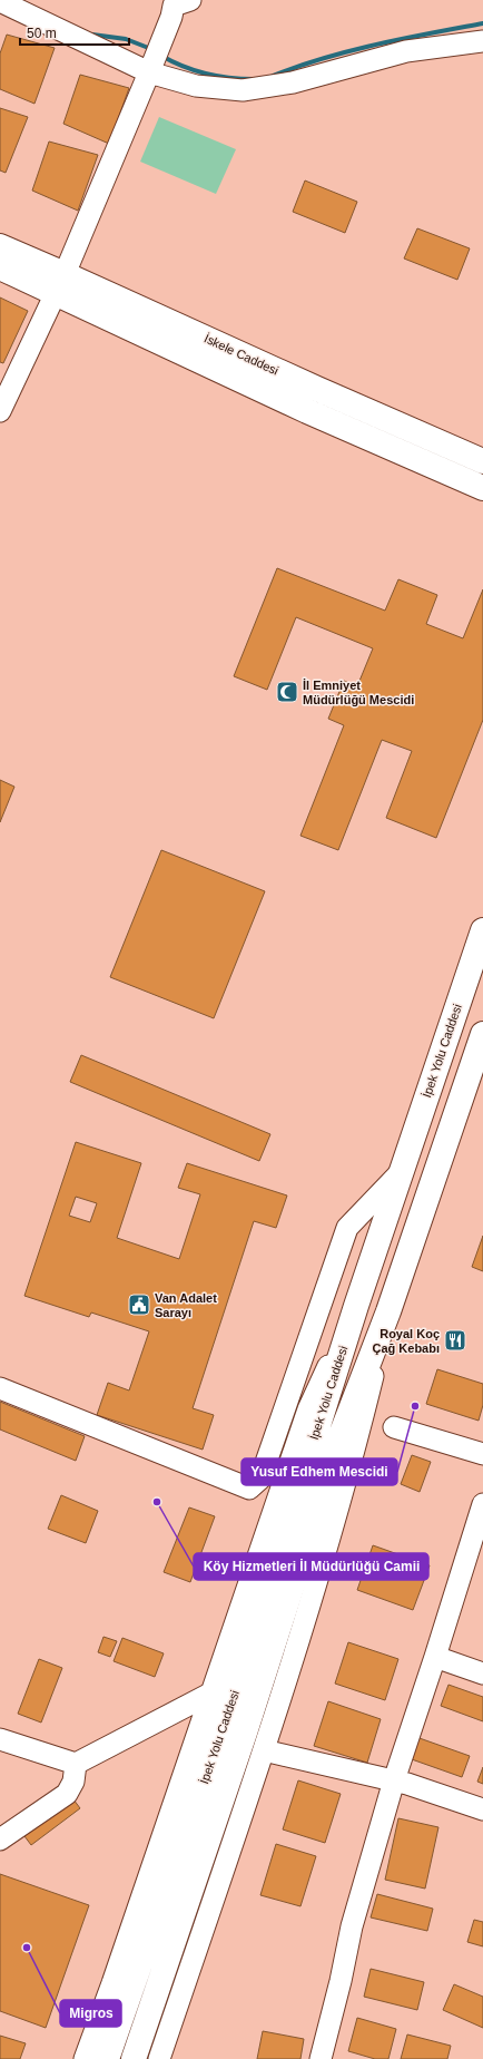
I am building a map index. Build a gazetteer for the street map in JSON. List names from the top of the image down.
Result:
{
  "streets": {
    "main road": ["İskele Caddesi", "İpek Yolu Caddesi"]
  },
  "places": {
    "mosque": ["İl Emniyet Müdürlüğü Mescidi"],
    "public building": ["Van Adalet Sarayı"],
    "restaurant": ["Royal Koç Çağ Kebabı"],
    "other": ["Yusuf Edhem Mescidi", "Köy Hizmetleri İl Müdürlüğü Camii", "Migros"]
  },
  "scale_bar": "50 m"
}
